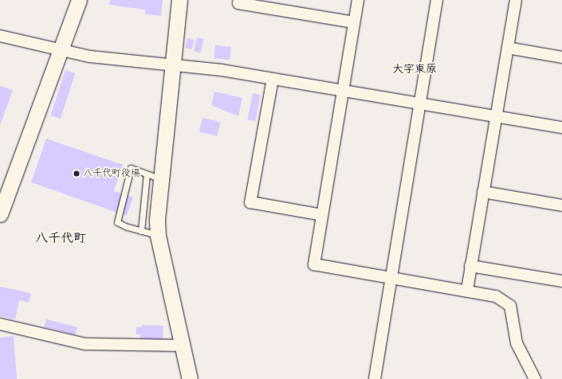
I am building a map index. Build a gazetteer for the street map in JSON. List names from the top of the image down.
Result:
{
  "districts": ["大字東原", "八千代町"],
  "places": ["八千代町役場"]
}
